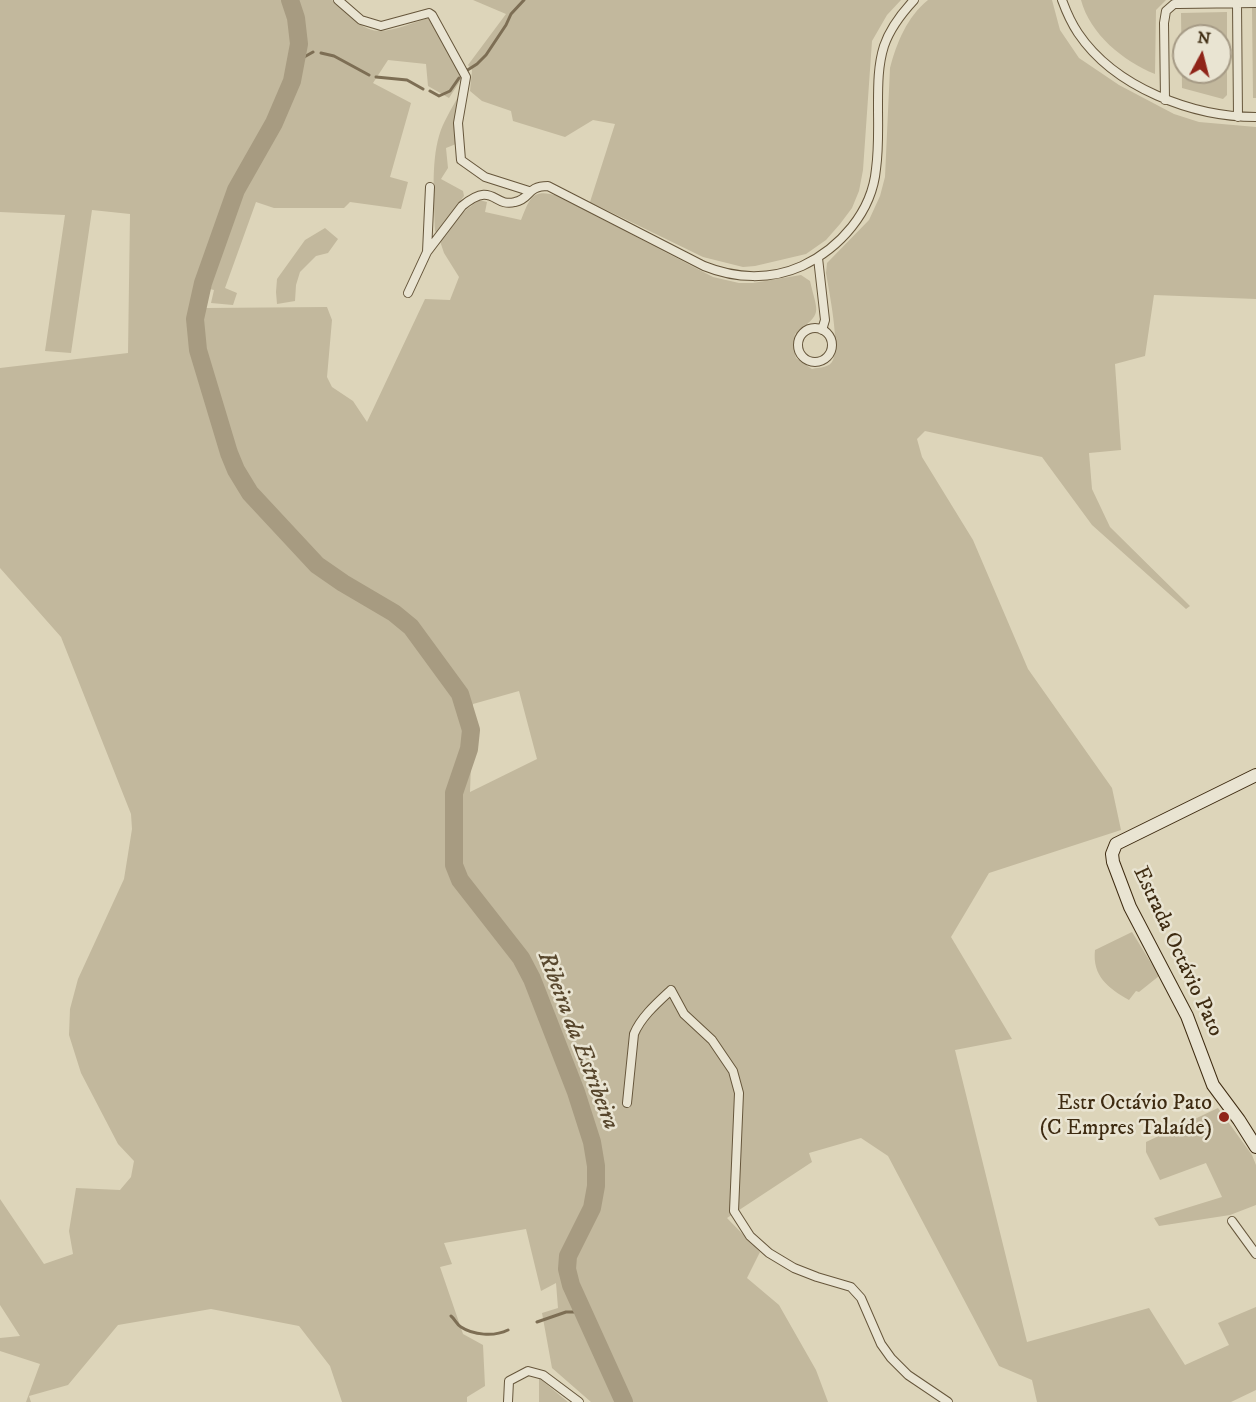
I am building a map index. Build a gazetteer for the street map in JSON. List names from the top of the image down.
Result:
{
  "streets": {
    "street": ["Estrada Octávio Pato"]
  },
  "water": ["Ribeira da Estribeira"],
  "places": ["Estr Octávio Pato (C Empres Talaíde)"],
  "north": "top"
}
